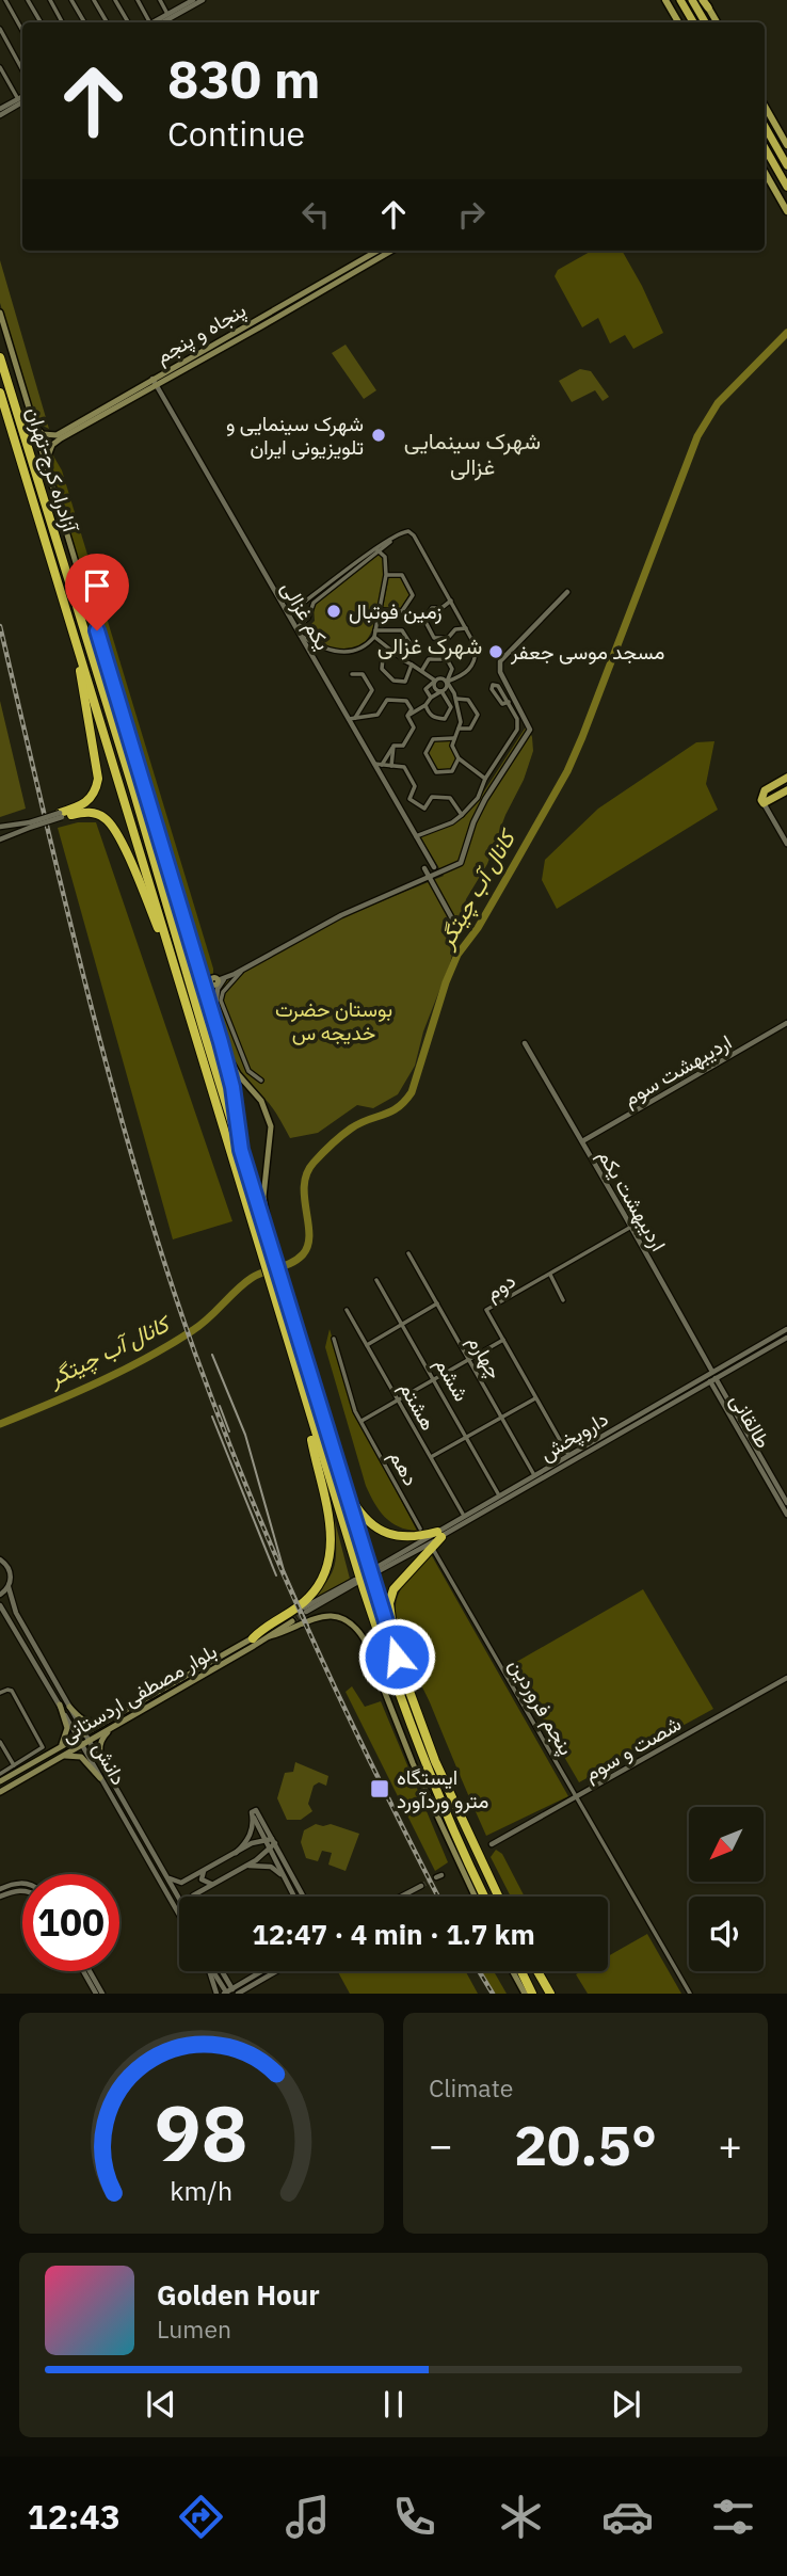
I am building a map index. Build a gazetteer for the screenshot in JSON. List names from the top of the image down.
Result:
{
  "streets": {
    "highway": ["آزادراه کرج-تهران"],
    "main road": ["پنجاه و پنجم", "بلوار مصطفی اردستانی"],
    "street": [
      "یکم غزالی",
      "اردیبهشت سوم",
      "اردیبهشت یکم",
      "دوم",
      "چهارم",
      "ششم",
      "هشتم",
      "طالقانی",
      "داروپخش",
      "دهم",
      "پنجم فروردین",
      "شصت و سوم",
      "دانش"
    ]
  },
  "crossings": [
    ["پنجاه و پنجم", "یکم غزالی"],
    ["اردیبهشت سوم", "اردیبهشت یکم"],
    ["اردیبهشت یکم", "دوم"],
    ["اردیبهشت یکم", "داروپخش"],
    ["دوم", "داروپخش"],
    ["چهارم", "داروپخش"],
    ["ششم", "داروپخش"],
    ["هشتم", "داروپخش"],
    ["طالقانی", "داروپخش"],
    ["بلوار مصطفی اردستانی", "دانش"],
    ["پنجم فروردین", "شصت و سوم"]
  ],
  "districts": ["شهرک سینمایی غزالی", "شهرک غزالی"],
  "water": ["کانال آب چیتگر"],
  "parks": ["بوستان حضرت خدیجه س"],
  "places": {
    "other": ["شهرک سینمایی و تلویزیونی ایران", "زمین فوتبال", "مسجد موسی جعفر"],
    "transit": ["ایستگاه مترو وردآورد"]
  },
  "north": "bottom left",
  "page": {
    "turn": ["830 m", "Continue"],
    "limit": "100",
    "trip": "12:47 · 4 min · 1.7 km",
    "tile": "Climate",
    "heat": ["−", "20.5°", "+"],
    "song": ["Golden Hour", "Lumen"],
    "tabs": "12:43",
    "gauge": ["98", "km/h"]
  }
}
